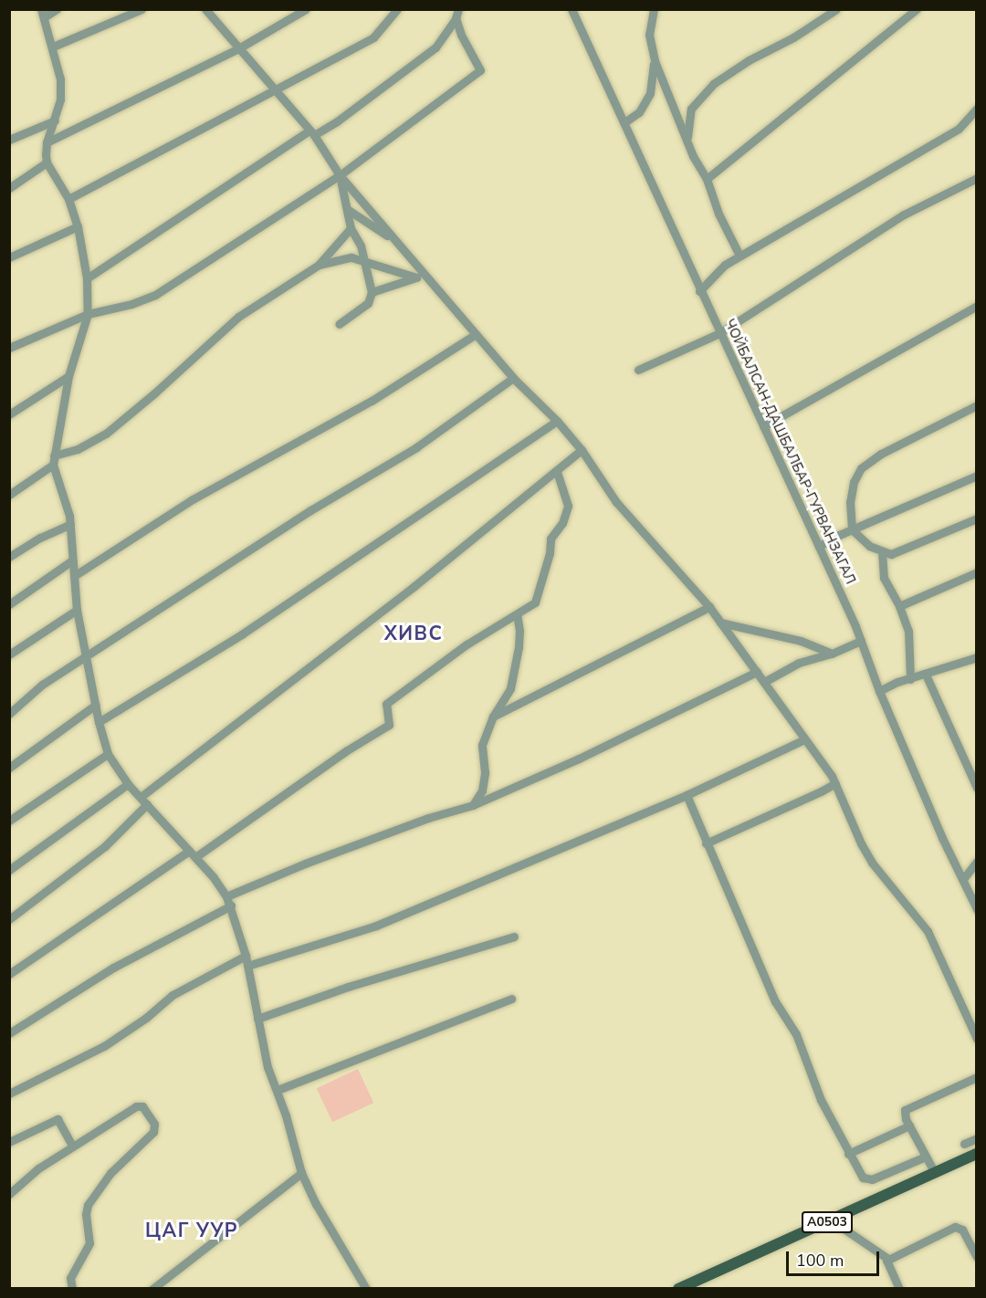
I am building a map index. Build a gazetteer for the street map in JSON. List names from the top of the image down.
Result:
{
  "streets": {
    "main road": ["A0503"],
    "street": ["ЧОЙБАЛСАН-ДАШБАЛБАР-ГУРВАНЗАГАЛ"]
  },
  "districts": ["ХИВС", "ЦАГ УУР"],
  "scale_bar": "100 m"
}
